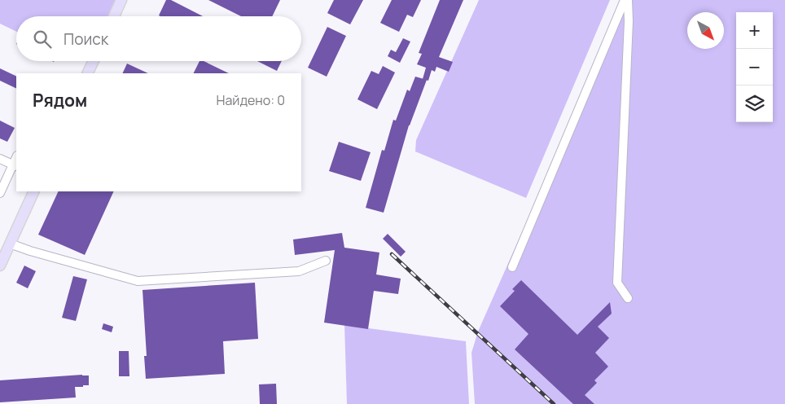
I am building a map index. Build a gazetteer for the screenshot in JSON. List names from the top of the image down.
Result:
{
  "north": "bottom right",
  "page": {
    "map_buttons": ["+", "−"],
    "search": "Поиск",
    "heading": ["Рядом", "Найдено: 0"]
  }
}
